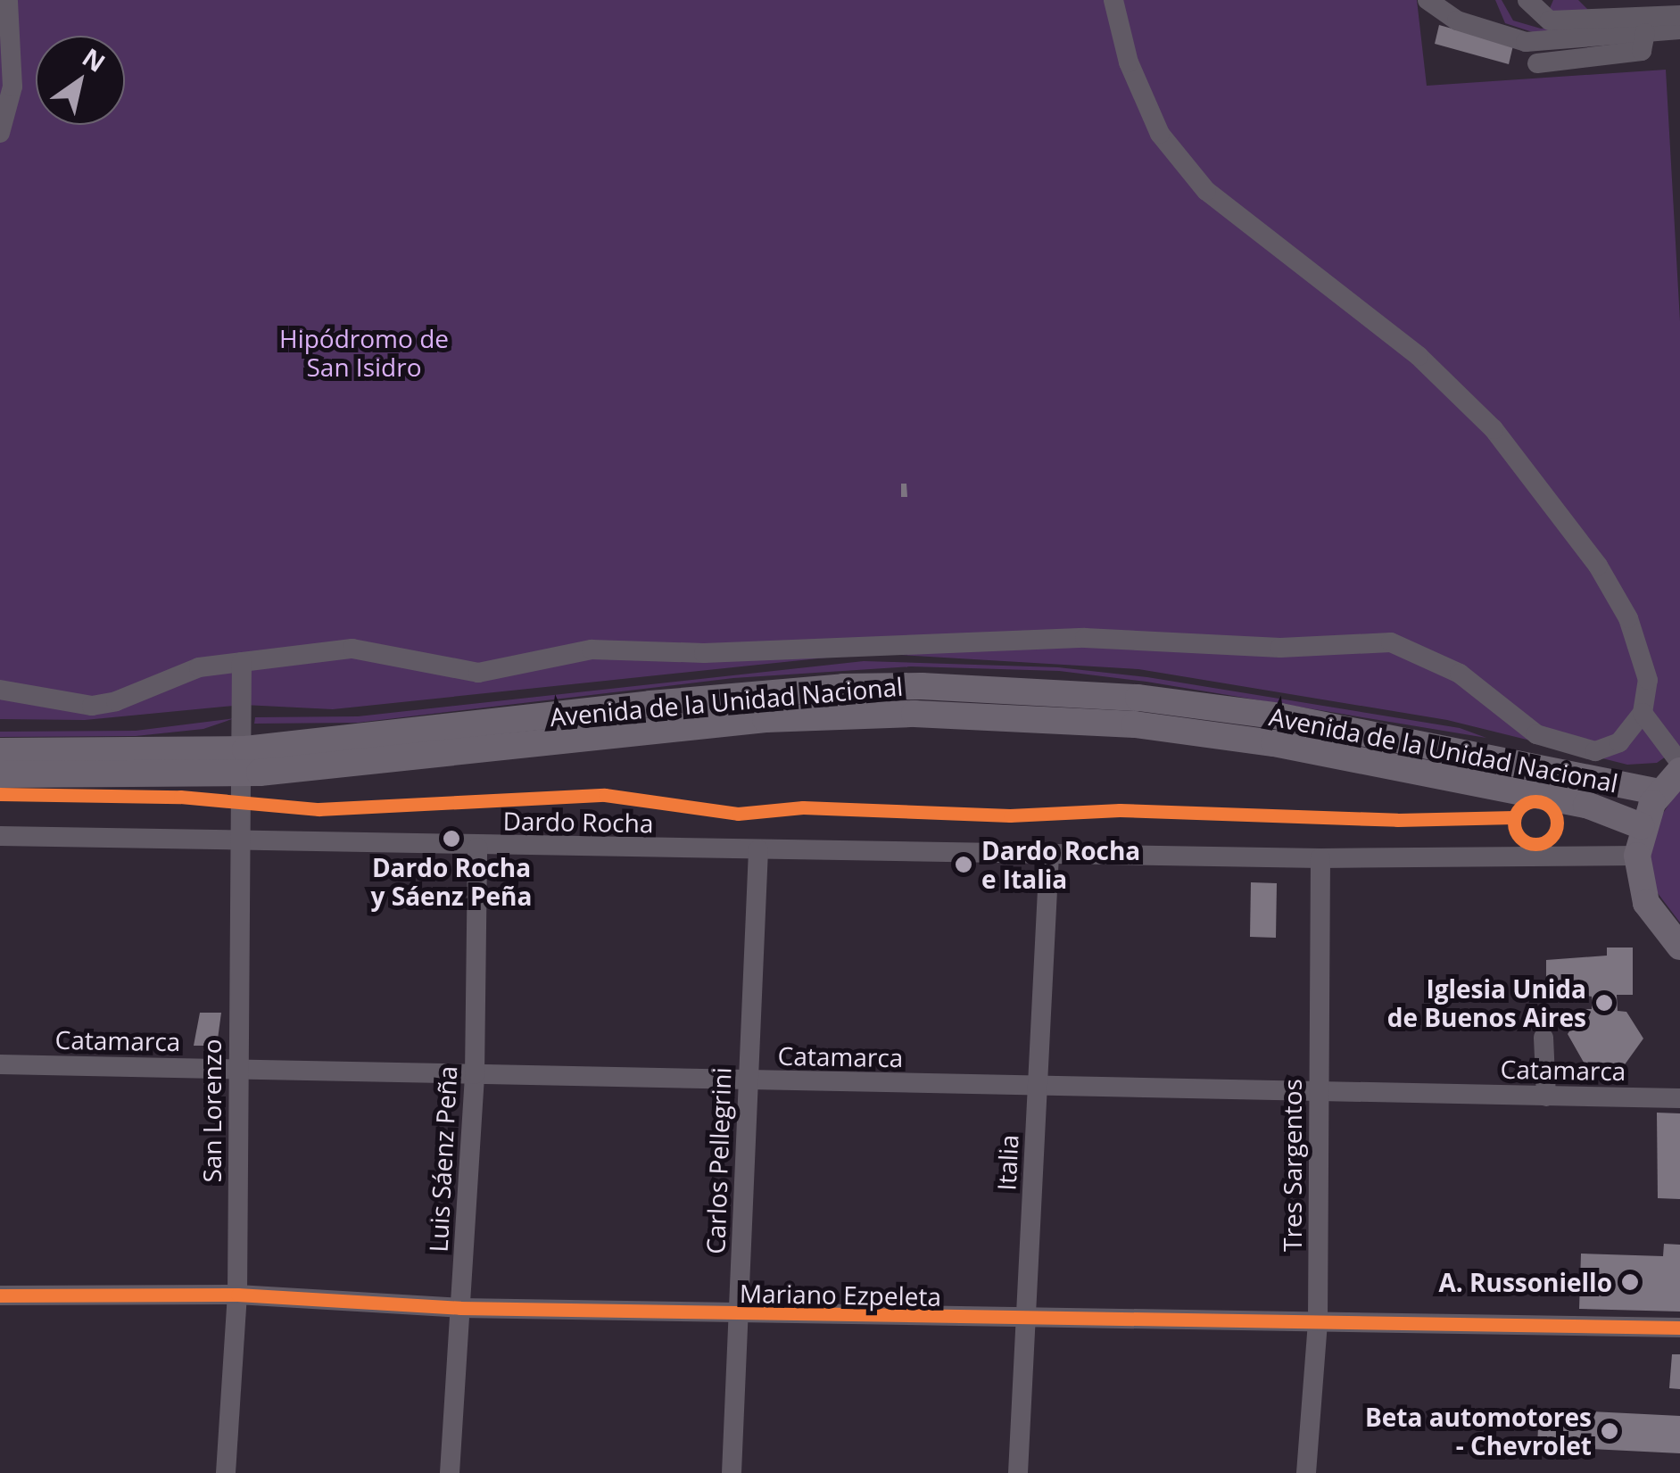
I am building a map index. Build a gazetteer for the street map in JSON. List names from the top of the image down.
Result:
{
  "streets": {
    "main road": ["Avenida de la Unidad Nacional"],
    "street": [
      "Dardo Rocha",
      "Catamarca",
      "San Lorenzo",
      "Luis Sáenz Peña",
      "Carlos Pellegrini",
      "Italia",
      "Tres Sargentos",
      "Mariano Ezpeleta"
    ]
  },
  "crossings": [
    ["Avenida de la Unidad Nacional", "San Lorenzo"],
    ["Dardo Rocha", "San Lorenzo"],
    ["Dardo Rocha", "Luis Sáenz Peña"],
    ["Dardo Rocha", "Carlos Pellegrini"],
    ["Dardo Rocha", "Italia"],
    ["Dardo Rocha", "Tres Sargentos"],
    ["Catamarca", "San Lorenzo"],
    ["Catamarca", "Luis Sáenz Peña"],
    ["Catamarca", "Carlos Pellegrini"],
    ["Catamarca", "Italia"],
    ["Catamarca", "Tres Sargentos"],
    ["San Lorenzo", "Mariano Ezpeleta"],
    ["Luis Sáenz Peña", "Mariano Ezpeleta"],
    ["Carlos Pellegrini", "Mariano Ezpeleta"],
    ["Italia", "Mariano Ezpeleta"],
    ["Tres Sargentos", "Mariano Ezpeleta"]
  ],
  "parks": ["Hipódromo de San Isidro"],
  "places": [
    "Dardo Rocha y Sáenz Peña",
    "Dardo Rocha e Italia",
    "Iglesia Unida de Buenos Aires",
    "A. Russoniello",
    "Beta automotores - Chevrolet"
  ],
  "north": "top right"
}
